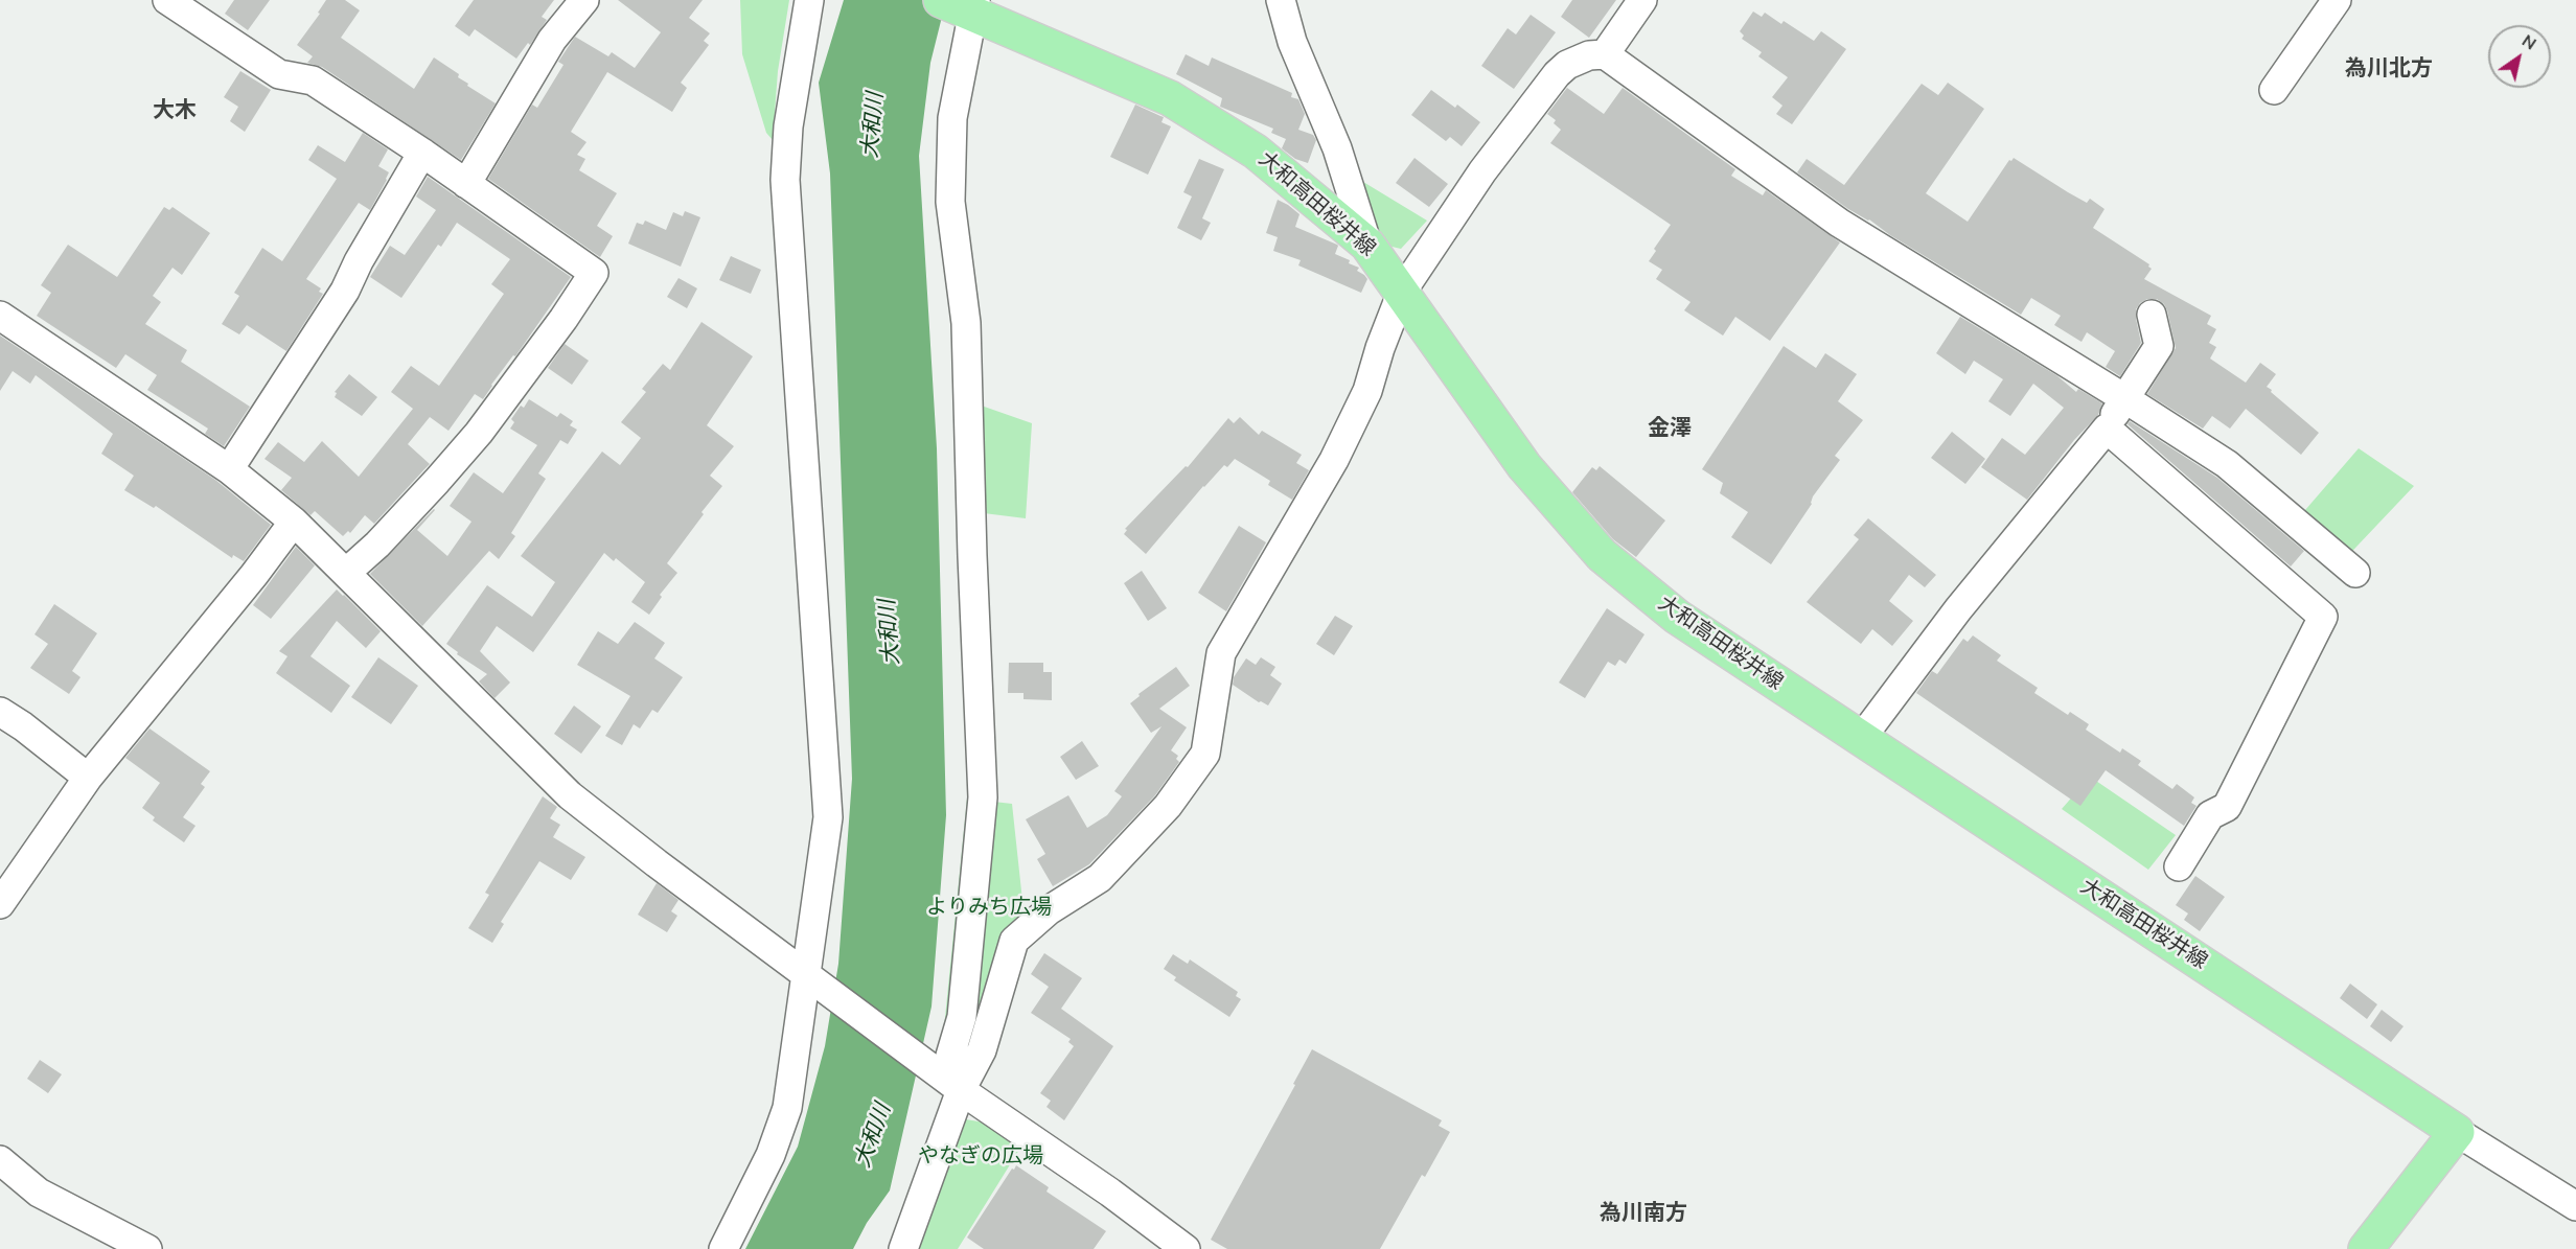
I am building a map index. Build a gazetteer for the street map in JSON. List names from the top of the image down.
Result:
{
  "streets": {
    "main road": ["大和高田桜井線"]
  },
  "districts": [
    "為川北方",
    "大木",
    "金澤",
    "為川南方"
  ],
  "water": ["大和川"],
  "parks": ["よりみち広場", "やなぎの広場"],
  "north": "top right"
}
